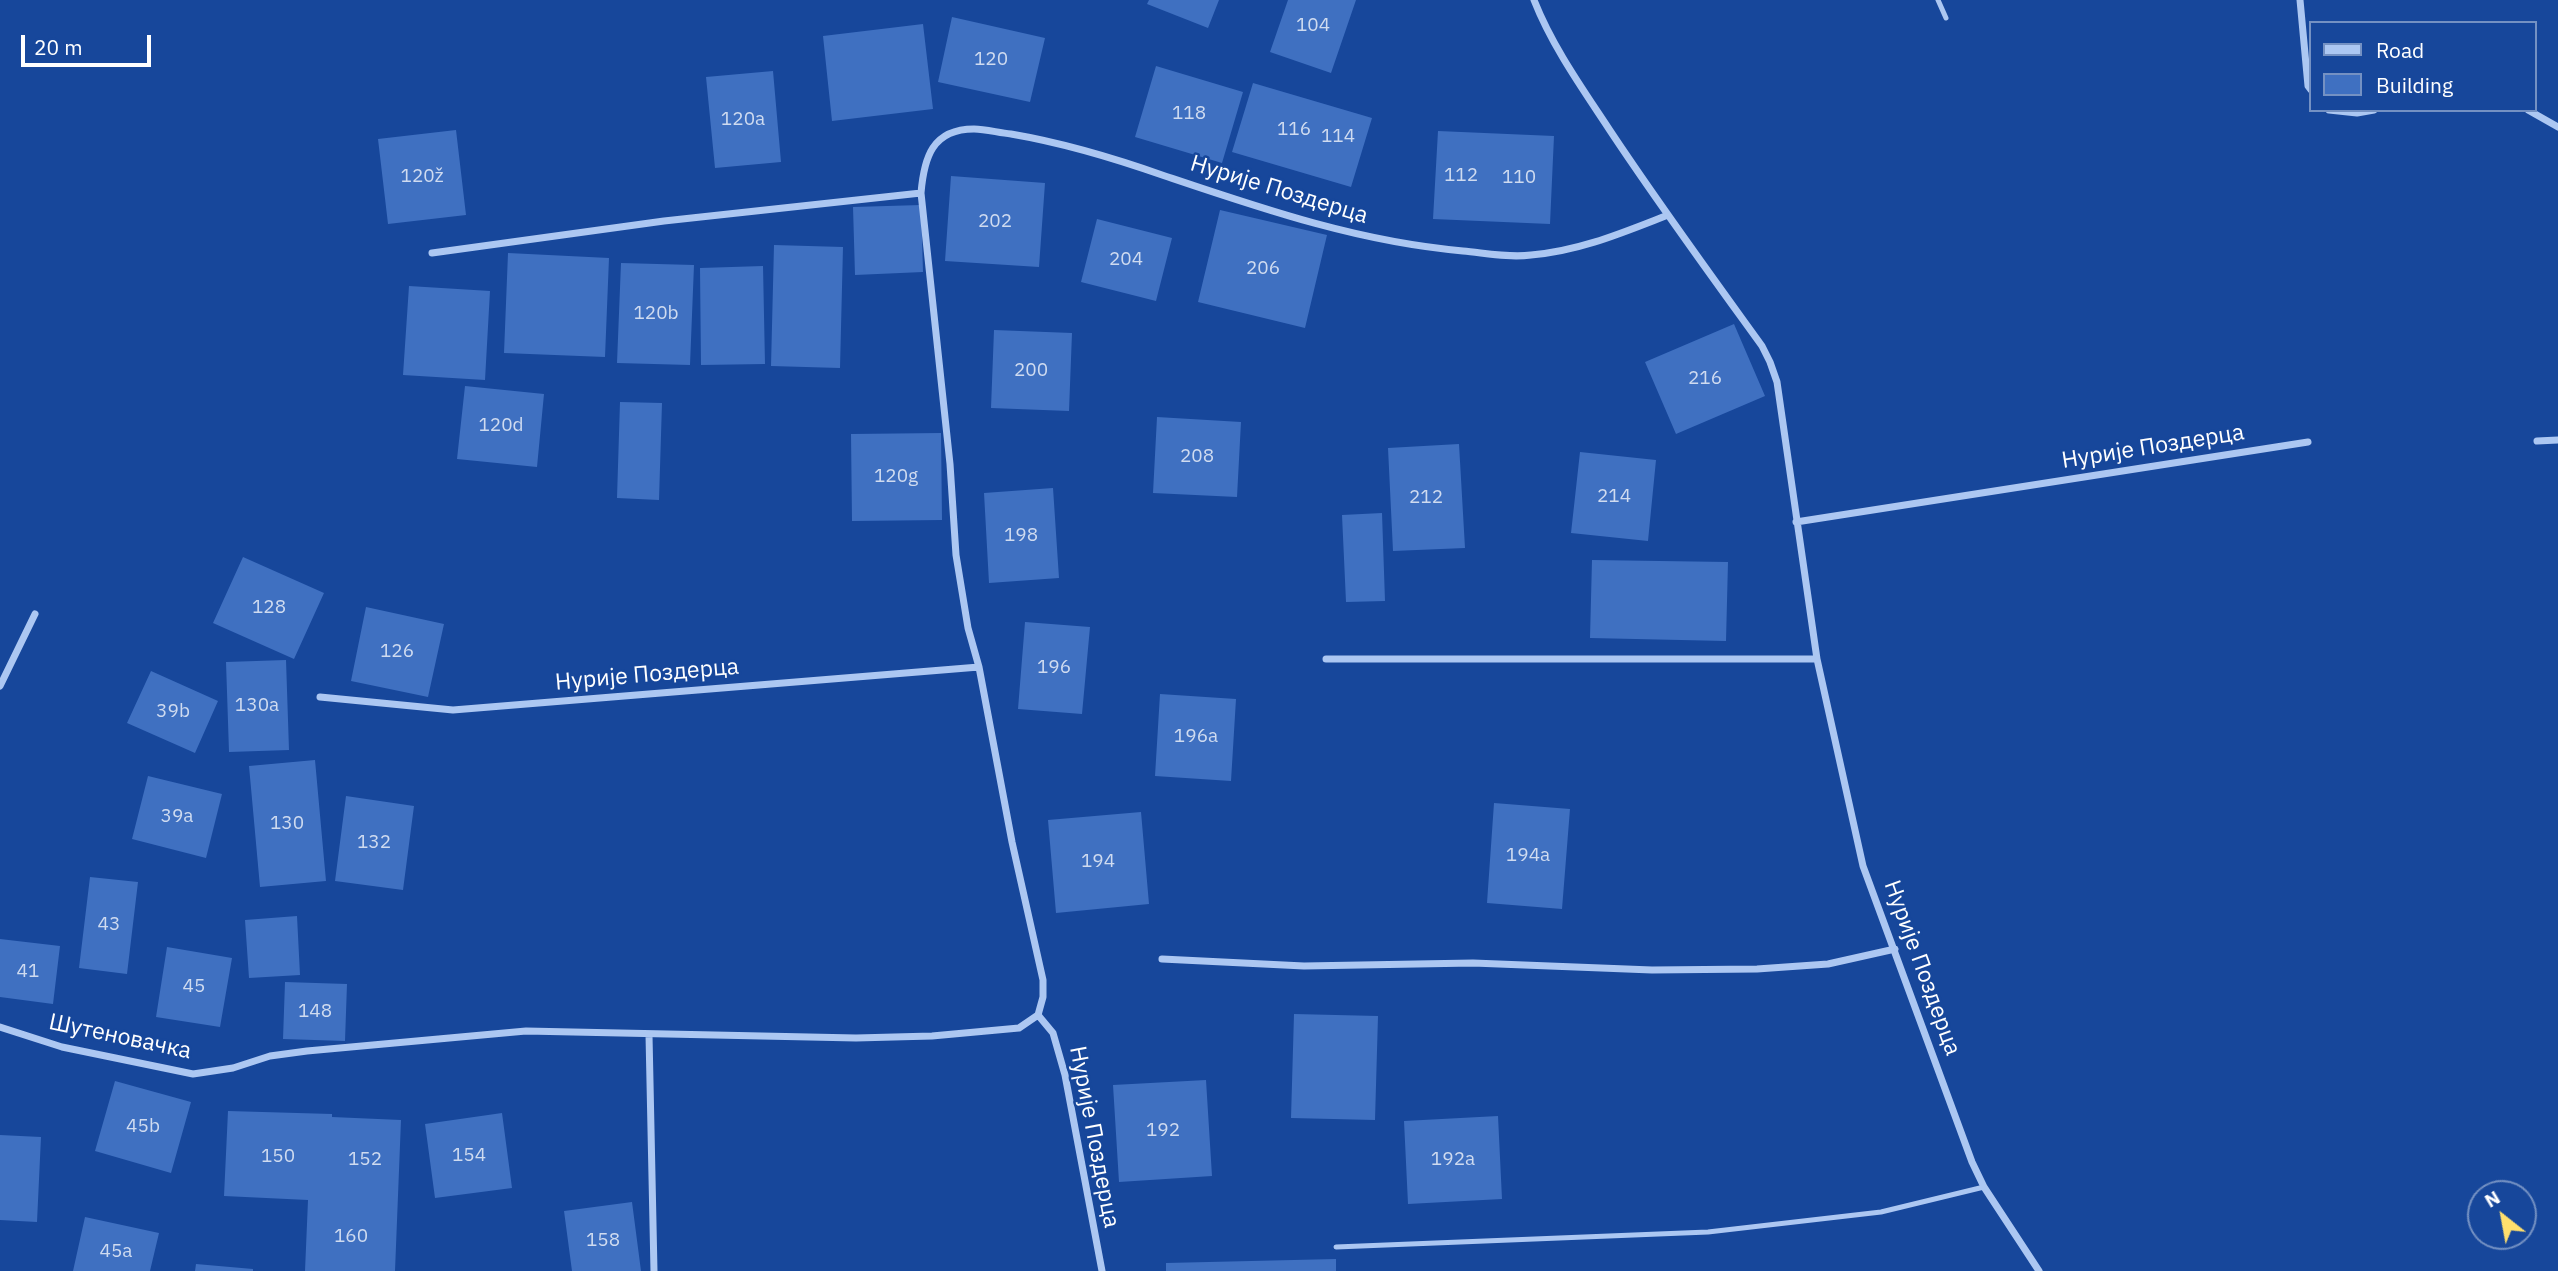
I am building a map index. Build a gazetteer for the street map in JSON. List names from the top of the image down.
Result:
{
  "streets": {
    "street": ["Нурије Поздерца", "Шутеновачка"]
  },
  "house_numbers": [
    "104",
    "120",
    "118",
    "120a",
    "116",
    "114",
    "112",
    "120ž",
    "110",
    "202",
    "204",
    "206",
    "120b",
    "200",
    "216",
    "120d",
    "208",
    "120g",
    "214",
    "212",
    "198",
    "128",
    "126",
    "196",
    "130a",
    "39b",
    "196a",
    "39a",
    "130",
    "132",
    "194a",
    "194",
    "43",
    "41",
    "45",
    "148",
    "45b",
    "192",
    "154",
    "150",
    "152",
    "192a",
    "160",
    "158",
    "45a"
  ],
  "legend": ["Road", "Building"],
  "scale_bar": "20 m",
  "north": "top left"
}
